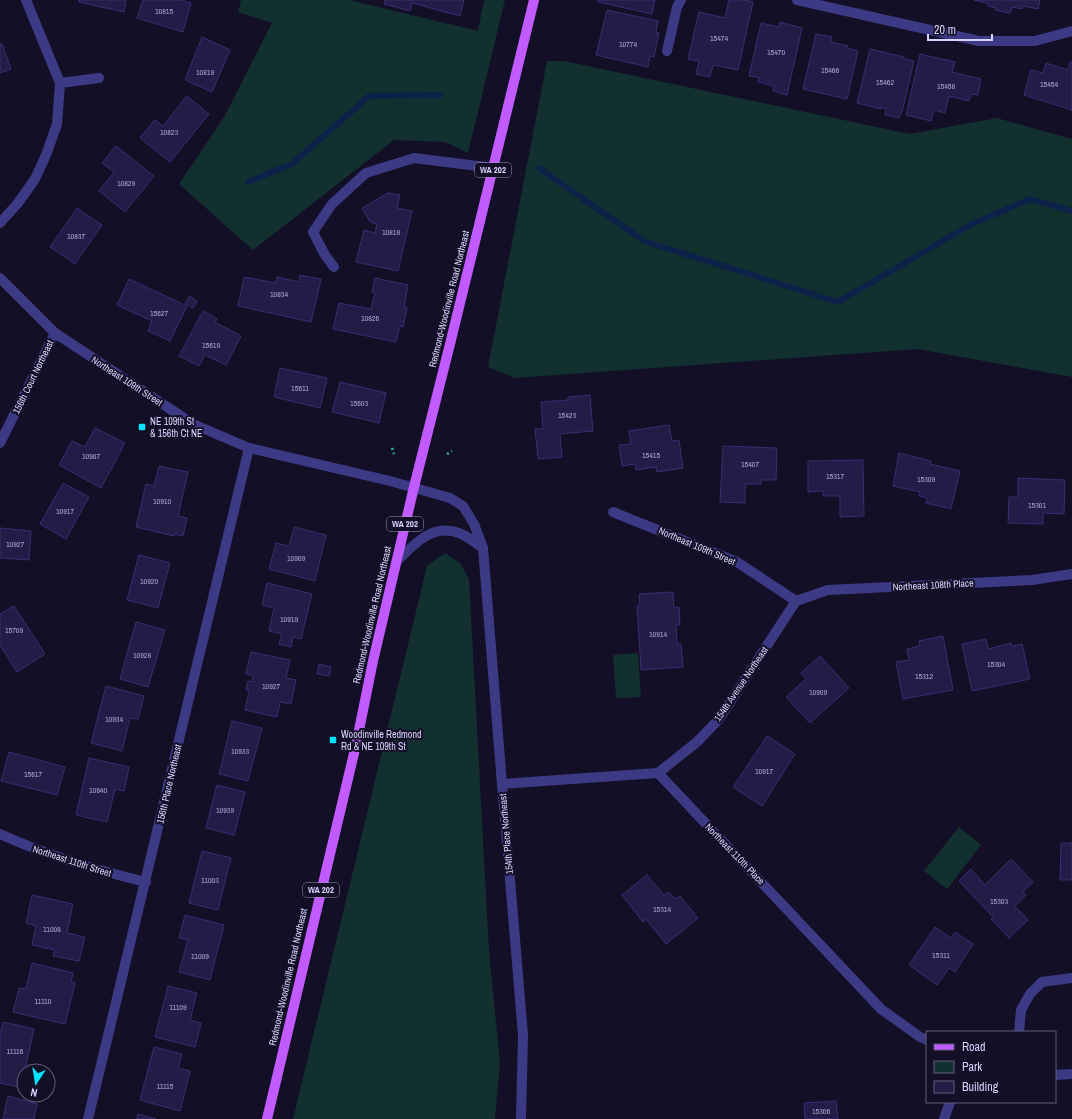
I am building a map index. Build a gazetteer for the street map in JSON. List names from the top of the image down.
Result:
{
  "streets": {
    "main road": ["WA 202", "Redmond-Woodinville Road Northeast"],
    "street": [
      "156th Court Northeast",
      "Northeast 109th Street",
      "Northeast 108th Place",
      "154th Avenue Northeast",
      "156th Place Northeast",
      "154th Place Northeast",
      "Northeast 110th Place",
      "Northeast 110th Street"
    ]
  },
  "crossings": [
    ["Redmond-Woodinville Road Northeast", "Northeast 109th Street"],
    ["Redmond-Woodinville Road Northeast", "154th Place Northeast"],
    ["156th Court Northeast", "Northeast 109th Street"],
    ["Northeast 109th Street", "Northeast 108th Place"],
    ["Northeast 109th Street", "154th Avenue Northeast"],
    ["Northeast 109th Street", "156th Place Northeast"],
    ["Northeast 109th Street", "154th Place Northeast"],
    ["Northeast 108th Place", "154th Avenue Northeast"],
    ["154th Avenue Northeast", "Northeast 110th Place"],
    ["156th Place Northeast", "Northeast 110th Street"]
  ],
  "places": {
    "transit": ["NE 109th St & 156th Ct NE", "Woodinville Redmond Rd & NE 109th St"]
  },
  "house_numbers": [
    "10815",
    "15474",
    "10774",
    "15470",
    "15466",
    "10819",
    "15462",
    "15454",
    "15458",
    "10823",
    "10829",
    "10818",
    "10837",
    "10834",
    "15627",
    "10826",
    "15619",
    "15611",
    "15603",
    "15423",
    "15415",
    "10907",
    "15407",
    "15317",
    "15309",
    "10910",
    "15301",
    "10917",
    "10927",
    "10909",
    "10920",
    "10919",
    "15709",
    "10914",
    "10928",
    "15304",
    "15312",
    "10927",
    "10909",
    "10934",
    "10933",
    "10917",
    "15617",
    "10940",
    "10939",
    "11003",
    "15303",
    "15314",
    "11008",
    "15311",
    "11009",
    "11110",
    "11109",
    "11116",
    "11115",
    "15306"
  ],
  "legend": ["Road", "Park", "Building"],
  "scale_bar": "20 m",
  "north": "bottom"
}
